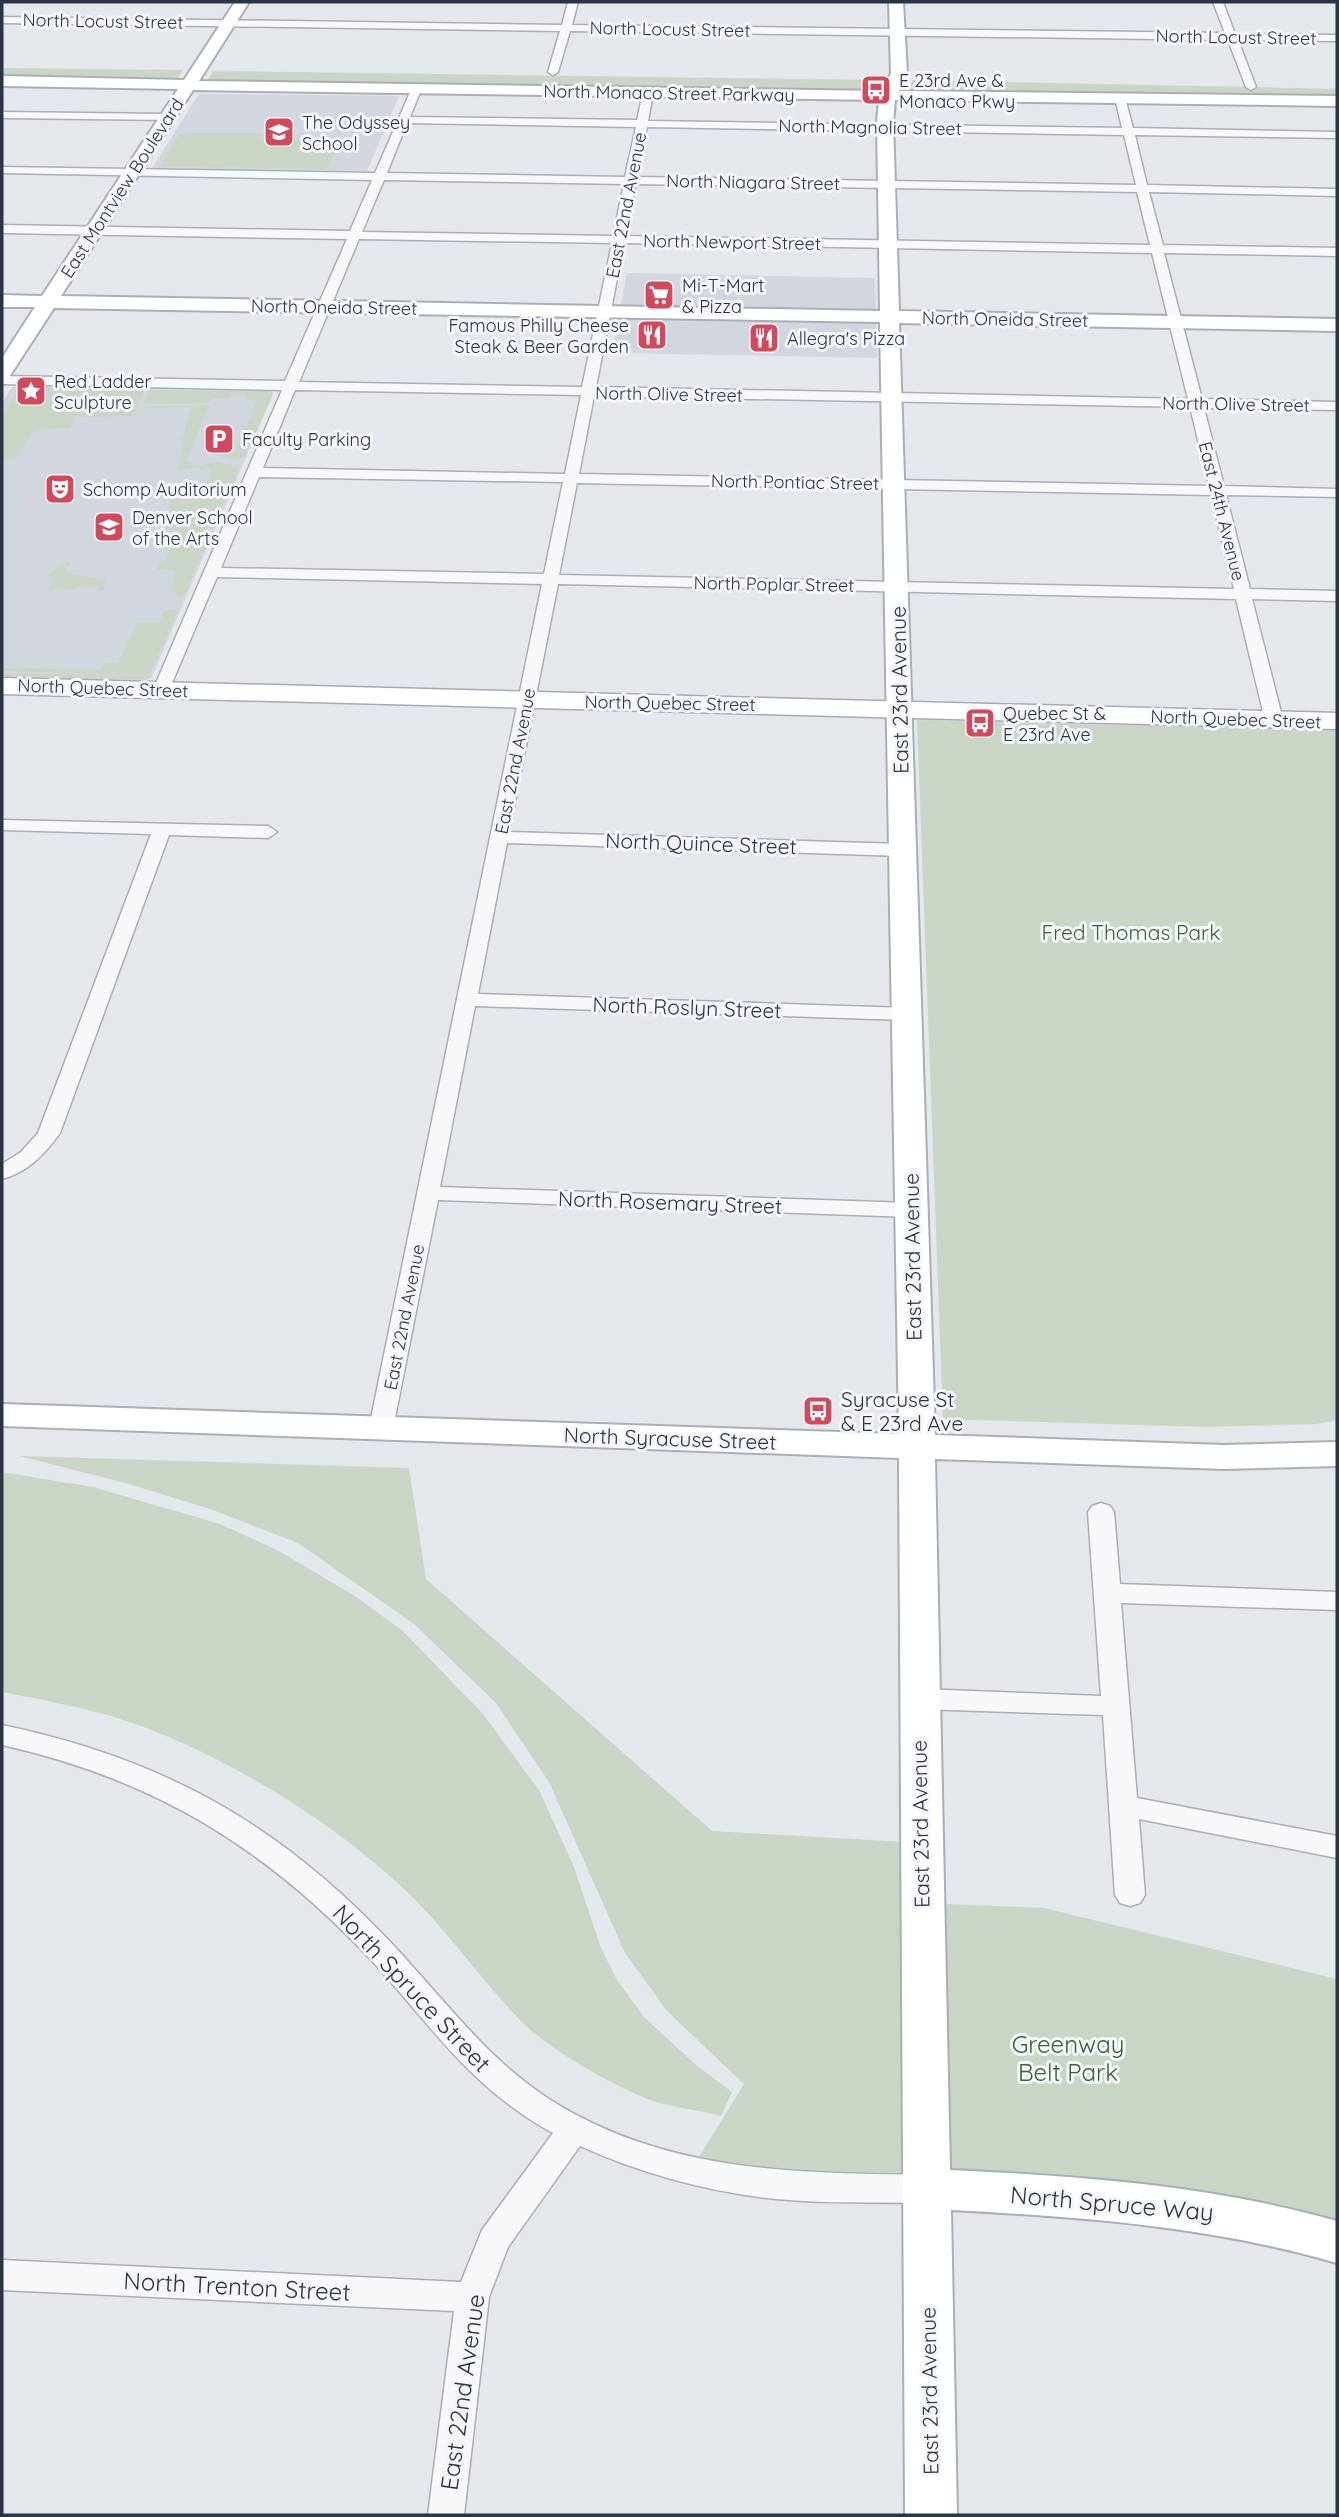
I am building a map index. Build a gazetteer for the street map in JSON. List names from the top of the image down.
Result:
{
  "streets": {
    "main road": ["North Quebec Street"],
    "street": [
      "North Locust Street",
      "North Monaco Street Parkway",
      "North Magnolia Street",
      "North Niagara Street",
      "East Montview Boulevard",
      "East 22nd Avenue",
      "North Newport Street",
      "North Oneida Street",
      "North Olive Street",
      "North Pontiac Street",
      "East 24th Avenue",
      "North Poplar Street",
      "East 23rd Avenue",
      "North Quince Street",
      "North Roslyn Street",
      "North Rosemary Street",
      "North Syracuse Street",
      "North Spruce Street",
      "North Spruce Way",
      "North Trenton Street"
    ]
  },
  "crossings": [
    ["North Locust Street", "East Montview Boulevard"],
    ["North Locust Street", "East 23rd Avenue"],
    ["North Monaco Street Parkway", "East Montview Boulevard"],
    ["North Monaco Street Parkway", "East 22nd Avenue"],
    ["North Monaco Street Parkway", "East 24th Avenue"],
    ["North Monaco Street Parkway", "East 23rd Avenue"],
    ["North Magnolia Street", "East 22nd Avenue"],
    ["North Magnolia Street", "East 24th Avenue"],
    ["North Magnolia Street", "East 23rd Avenue"],
    ["North Niagara Street", "East Montview Boulevard"],
    ["North Niagara Street", "East 22nd Avenue"],
    ["North Niagara Street", "East 24th Avenue"],
    ["North Niagara Street", "East 23rd Avenue"],
    ["East Montview Boulevard", "North Newport Street"],
    ["East Montview Boulevard", "North Oneida Street"],
    ["East 22nd Avenue", "North Newport Street"],
    ["East 22nd Avenue", "North Oneida Street"],
    ["East 22nd Avenue", "North Olive Street"],
    ["East 22nd Avenue", "North Pontiac Street"],
    ["East 22nd Avenue", "North Poplar Street"],
    ["East 22nd Avenue", "North Quebec Street"],
    ["East 22nd Avenue", "North Quince Street"],
    ["East 22nd Avenue", "North Roslyn Street"],
    ["East 22nd Avenue", "North Rosemary Street"],
    ["East 22nd Avenue", "North Syracuse Street"],
    ["East 22nd Avenue", "North Spruce Street"],
    ["East 22nd Avenue", "North Trenton Street"],
    ["North Newport Street", "East 24th Avenue"],
    ["North Newport Street", "East 23rd Avenue"],
    ["North Oneida Street", "East 24th Avenue"],
    ["North Oneida Street", "East 23rd Avenue"],
    ["North Olive Street", "East 24th Avenue"],
    ["North Olive Street", "East 23rd Avenue"],
    ["North Pontiac Street", "East 24th Avenue"],
    ["North Pontiac Street", "East 23rd Avenue"],
    ["East 24th Avenue", "North Poplar Street"],
    ["East 24th Avenue", "North Quebec Street"],
    ["North Poplar Street", "East 23rd Avenue"],
    ["North Quebec Street", "East 23rd Avenue"],
    ["East 23rd Avenue", "North Quince Street"],
    ["East 23rd Avenue", "North Roslyn Street"],
    ["East 23rd Avenue", "North Rosemary Street"],
    ["East 23rd Avenue", "North Syracuse Street"],
    ["East 23rd Avenue", "North Spruce Street"],
    ["East 23rd Avenue", "North Spruce Way"],
    ["North Spruce Street", "North Spruce Way"]
  ],
  "parks": ["Fred Thomas Park", "Greenway Belt Park"],
  "places": {
    "bus stop": ["E 23rd Ave & Monaco Pkwy", "Quebec St & E 23rd Ave", "Syracuse St & E 23rd Ave"],
    "school or university": ["The Odyssey School", "Denver School of the Arts"],
    "supermarket": ["Mi-T-Mart & Pizza"],
    "restaurant": ["Famous Philly Cheese Steak & Beer Garden", "Allegra's Pizza"],
    "place": ["Red Ladder Sculpture"],
    "parking": ["Faculty Parking"],
    "theatre": ["Schomp Auditorium"]
  }
}
